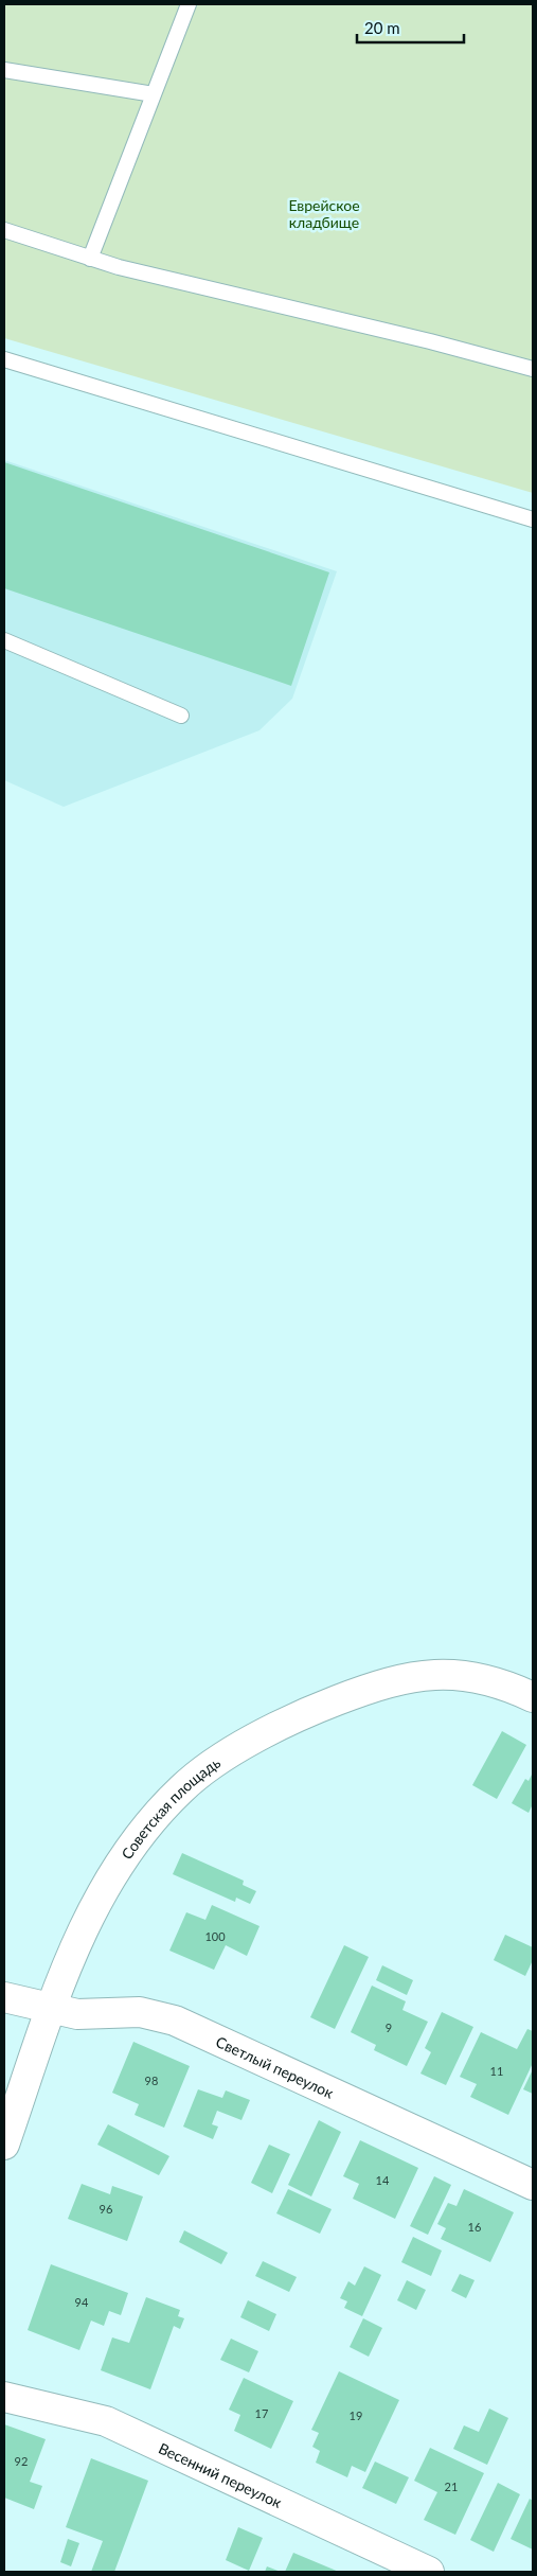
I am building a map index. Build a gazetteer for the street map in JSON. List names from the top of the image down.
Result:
{
  "streets": {
    "street": ["Советская площадь", "Светлый переулок", "Весенний переулок"]
  },
  "crossings": [
    ["Советская площадь", "Светлый переулок"]
  ],
  "parks": ["Еврейское кладбище"],
  "house_numbers": [
    "100",
    "9",
    "11",
    "98",
    "14",
    "96",
    "16",
    "94",
    "17",
    "19",
    "92",
    "21"
  ],
  "scale_bar": "20 m"
}
